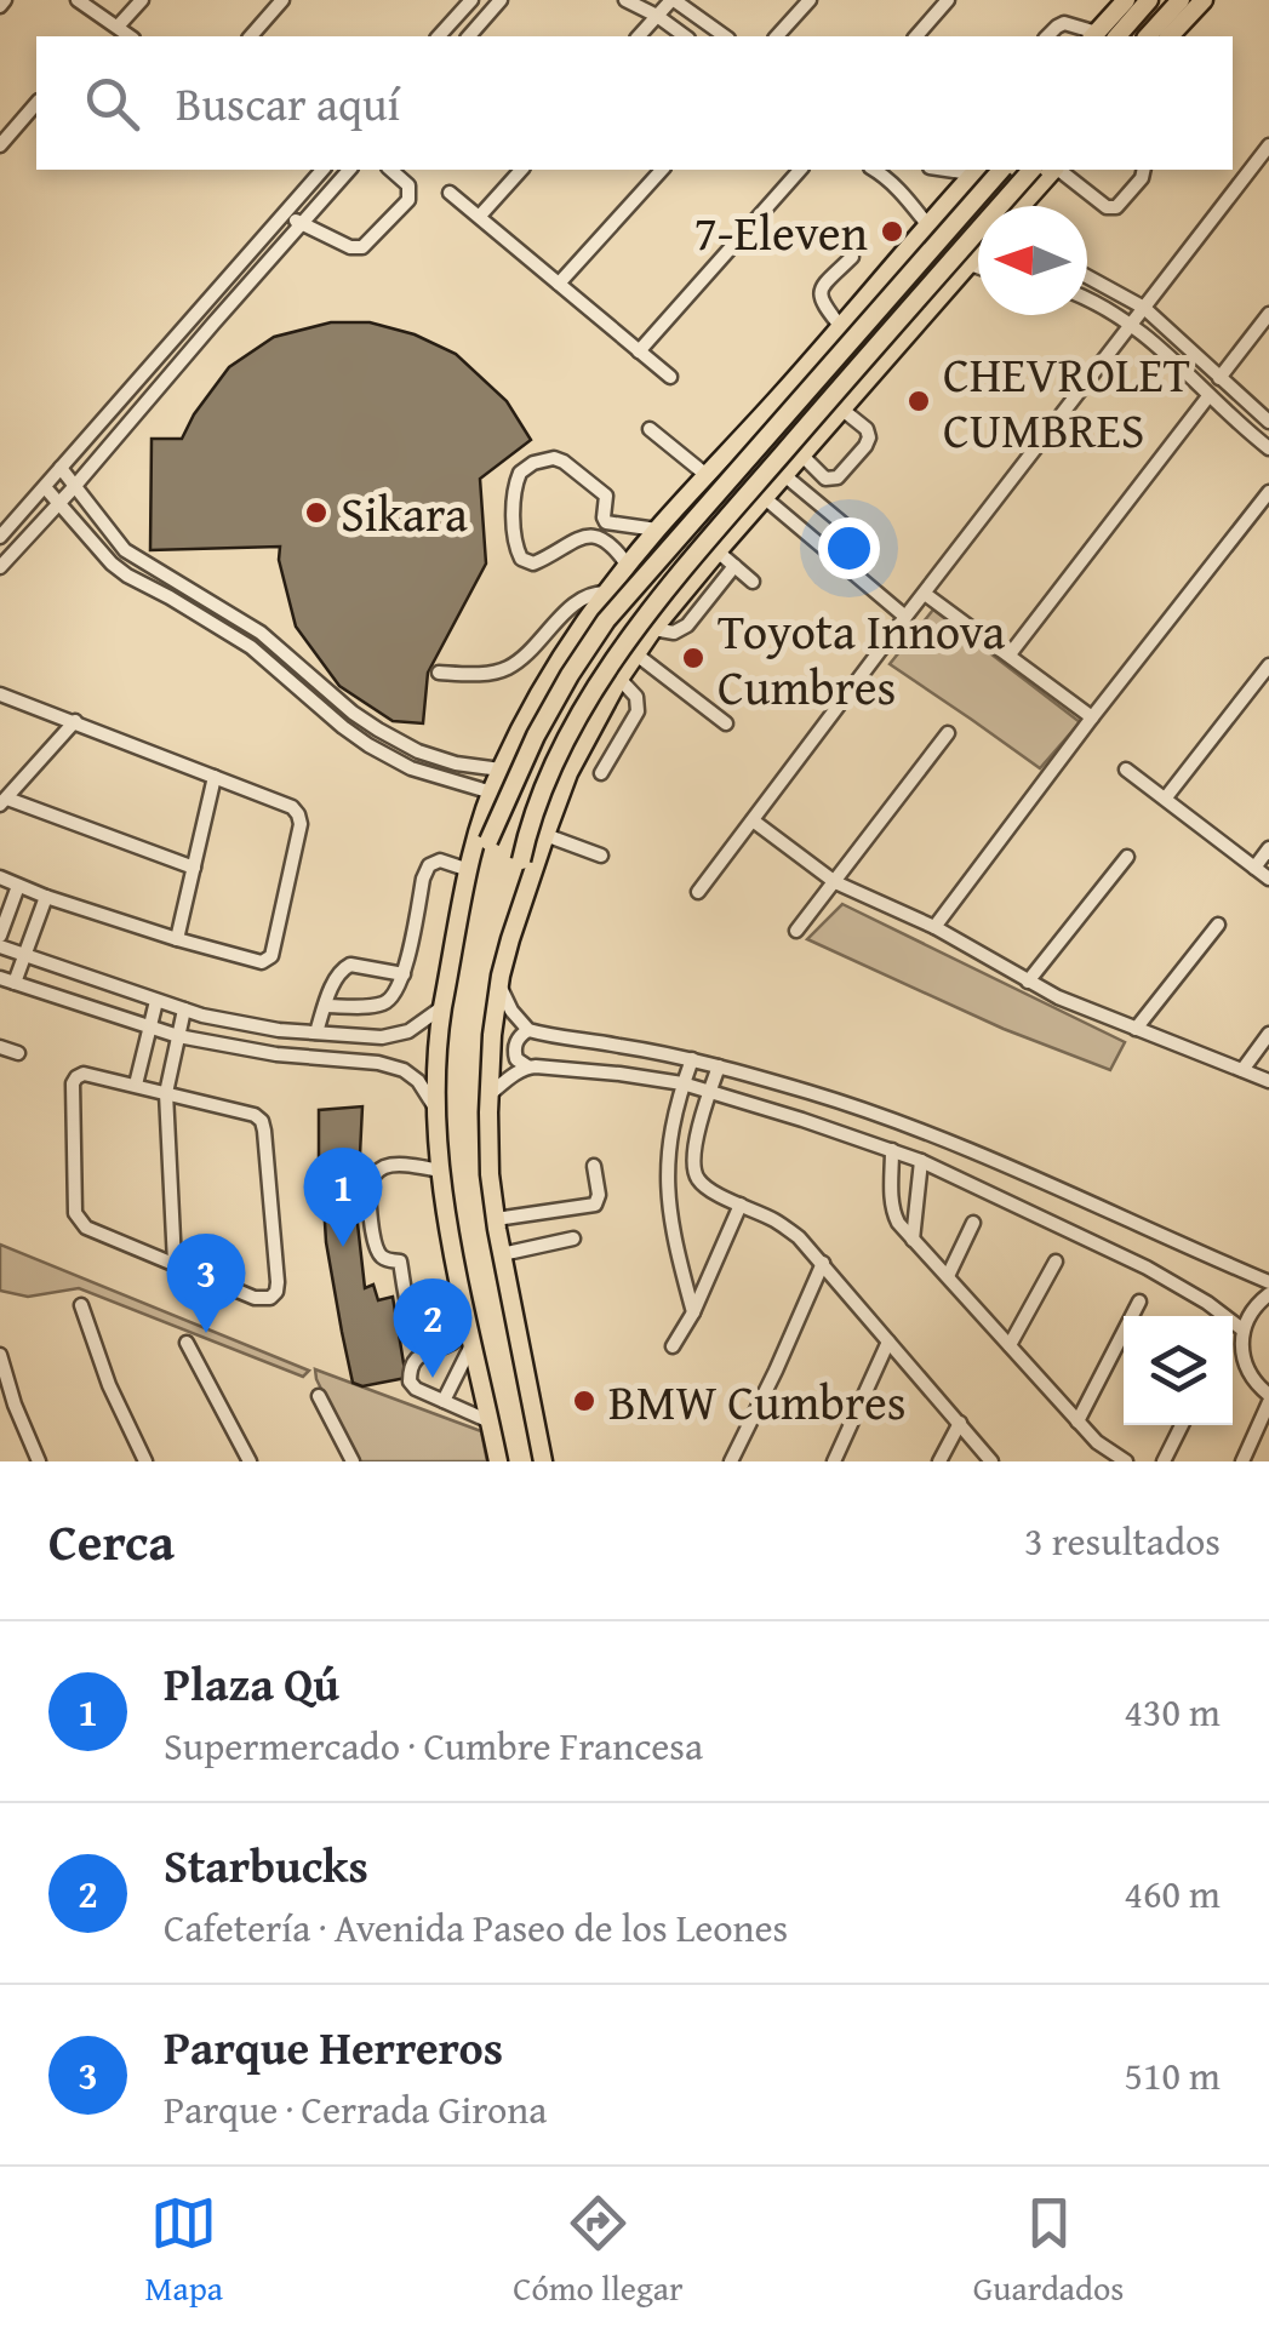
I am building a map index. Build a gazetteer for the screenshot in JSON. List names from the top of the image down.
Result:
{
  "places": [
    "7-Eleven",
    "CHEVROLET CUMBRES",
    "Sikara",
    "Toyota Innova Cumbres",
    "BMW Cumbres"
  ],
  "north": "left",
  "page": {
    "search": "Buscar aquí",
    "pins": ["1", "3", "2"],
    "heading": ["Cerca", "3 resultados"],
    "list": [
      {
        "mark": "1",
        "name": "Plaza Qú",
        "note": "Supermercado · Cumbre Francesa",
        "value": "430 m"
      },
      {
        "mark": "2",
        "name": "Starbucks",
        "note": "Cafetería · Avenida Paseo de los Leones",
        "value": "460 m"
      },
      {
        "mark": "3",
        "name": "Parque Herreros",
        "note": "Parque · Cerrada Girona",
        "value": "510 m"
      }
    ],
    "nav": ["Mapa", "Cómo llegar", "Guardados"]
  }
}
